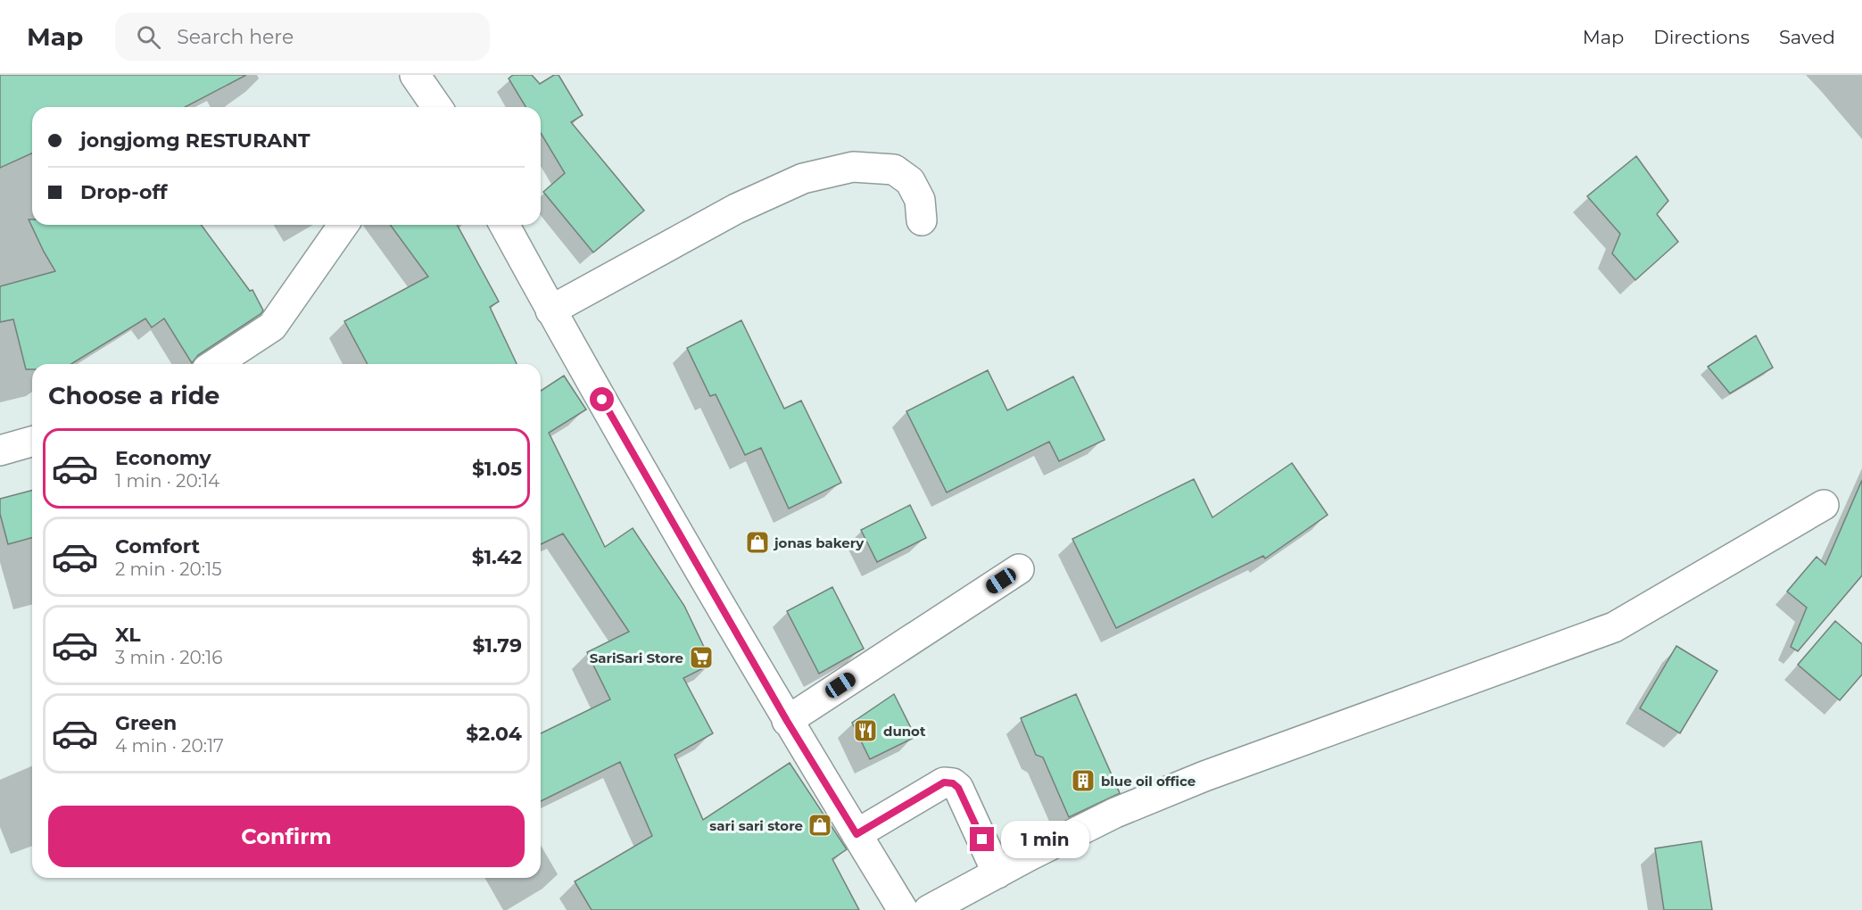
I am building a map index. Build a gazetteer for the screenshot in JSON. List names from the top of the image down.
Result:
{
  "places": {
    "shop": ["jonas bakery", "sari sari store"],
    "supermarket": ["SariSari Store"],
    "restaurant": ["dunot"],
    "building": ["blue oil office"]
  },
  "page": {
    "header": "Map",
    "search": "Search here",
    "nav": ["Map", "Directions", "Saved"],
    "banner": ["jongjomg RESTURANT", "Drop-off"],
    "heading": "Choose a ride",
    "list": [
      {
        "name": "Economy",
        "note": "1 min · 20:14",
        "value": "$1.05"
      },
      {
        "name": "Comfort",
        "note": "2 min · 20:15",
        "value": "$1.42"
      },
      {
        "name": "XL",
        "note": "3 min · 20:16",
        "value": "$1.79"
      },
      {
        "name": "Green",
        "note": "4 min · 20:17",
        "value": "$2.04"
      }
    ],
    "buttons": "Confirm",
    "bubble": "1 min"
  }
}
